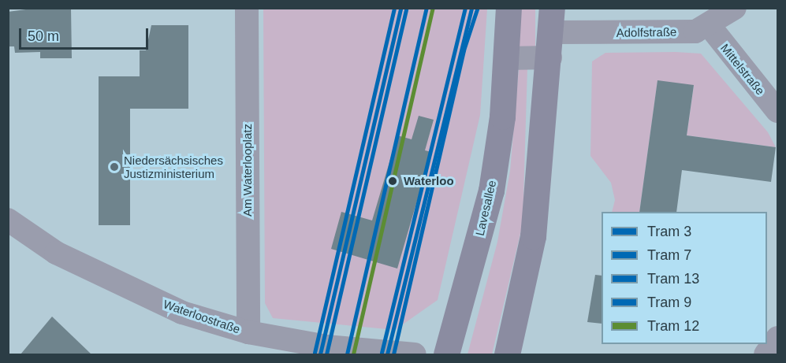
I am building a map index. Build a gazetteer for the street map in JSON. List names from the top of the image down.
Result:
{
  "streets": {
    "main road": ["Lavesallee"],
    "street": [
      "Adolfstraße",
      "Mittelstraße",
      "Am Waterlooplatz",
      "Waterloostraße"
    ]
  },
  "crossings": [
    ["Adolfstraße", "Mittelstraße"],
    ["Am Waterlooplatz", "Waterloostraße"]
  ],
  "places": ["Niedersächsisches Justizministerium", "Waterloo"],
  "lines": [
    "tram line 3",
    "tram line 13",
    "tram line 9",
    "tram line 7",
    "tram line 12"
  ],
  "legend": [
    "Tram 3",
    "Tram 7",
    "Tram 13",
    "Tram 9",
    "Tram 12"
  ],
  "scale_bar": "50 m"
}
